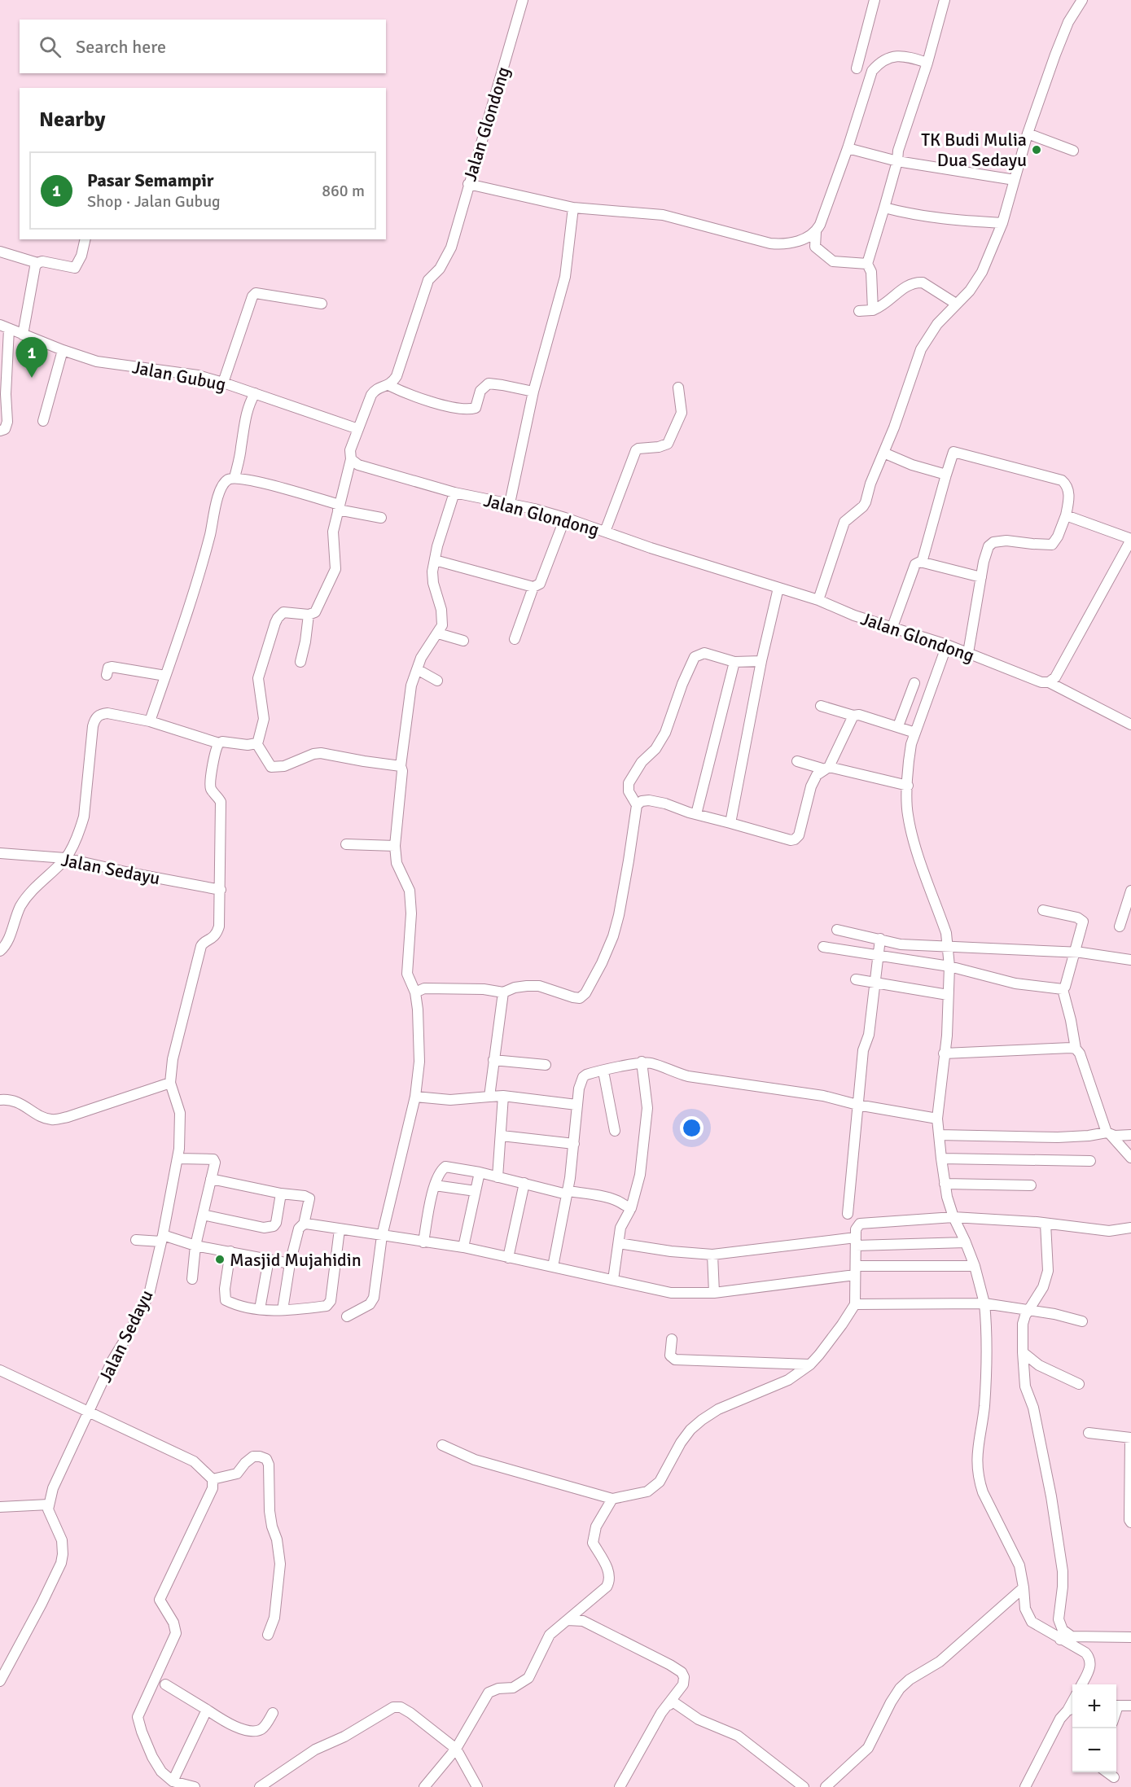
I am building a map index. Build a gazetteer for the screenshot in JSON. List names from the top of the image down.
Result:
{
  "streets": {
    "street": ["Jalan Glondong", "Jalan Gubug", "Jalan Sedayu"]
  },
  "crossings": [
    ["Jalan Glondong", "Jalan Gubug"]
  ],
  "places": ["TK Budi Mulia Dua Sedayu", "Masjid Mujahidin"],
  "page": {
    "search": "Search here",
    "heading": "Nearby",
    "list": [
      {
        "mark": "1",
        "name": "Pasar Semampir",
        "note": "Shop · Jalan Gubug",
        "value": "860 m"
      }
    ],
    "pins": "1",
    "map_buttons": ["+", "−"]
  }
}
